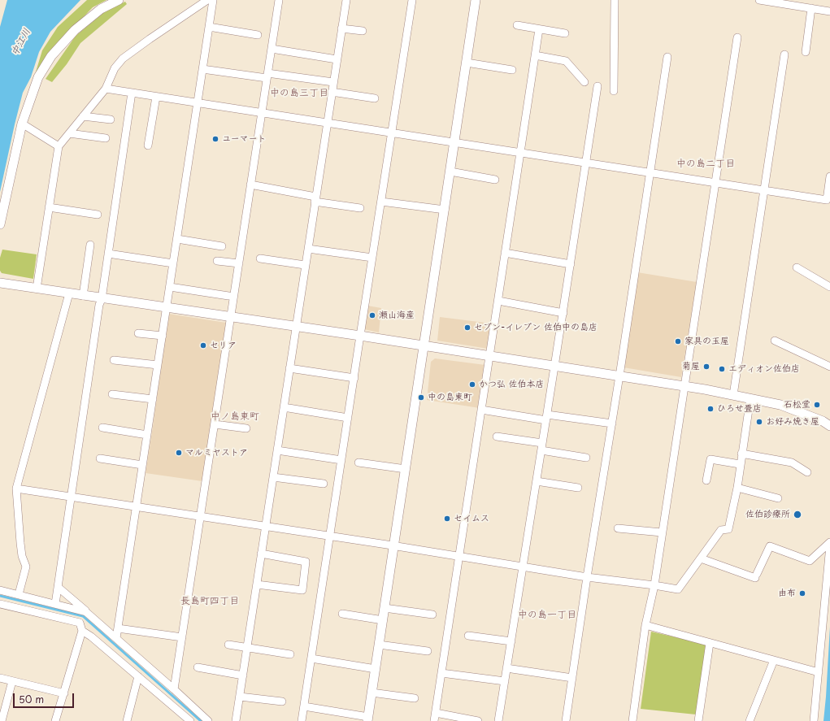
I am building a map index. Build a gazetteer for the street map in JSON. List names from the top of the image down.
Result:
{
  "districts": [
    "中の島三丁目",
    "中の島二丁目",
    "中ノ島東町",
    "長島町四丁目",
    "中の島一丁目"
  ],
  "water": ["中江川"],
  "places": [
    "ユーマート",
    "瀬山海産",
    "セブン-イレブン 佐伯中の島店",
    "家具の玉屋",
    "セリア",
    "菊屋",
    "エディオン佐伯店",
    "かつ弘 佐伯本店",
    "中の島東町",
    "石松堂",
    "ひろせ畳店",
    "お好み焼き屋",
    "マルミヤストア",
    "佐伯診療所",
    "セイムス",
    "由布"
  ],
  "scale_bar": "50 m"
}
